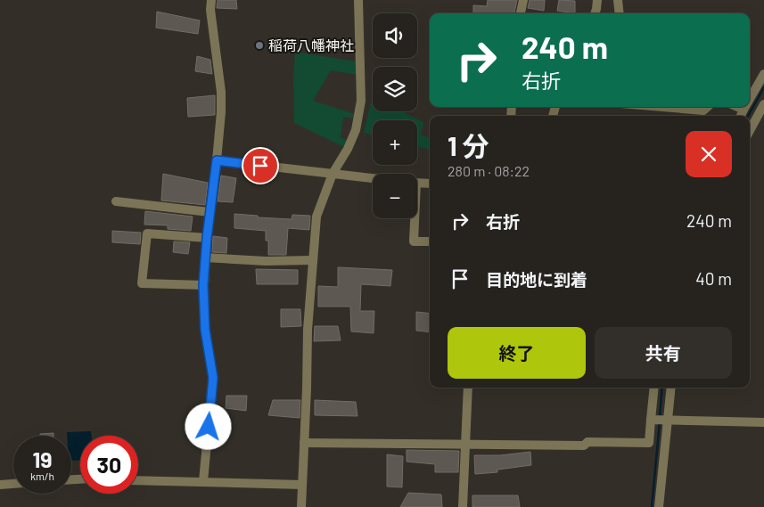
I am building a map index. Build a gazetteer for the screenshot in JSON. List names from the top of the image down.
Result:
{
  "places": ["稲荷八幡神社"],
  "page": {
    "map_buttons": ["+", "−"],
    "turn": ["240 m", "右折"],
    "heading": ["1 分", "280 m · 08:22"],
    "list": [
      {
        "name": "右折",
        "value": "240 m"
      },
      {
        "name": "目的地に到着",
        "value": "40 m"
      }
    ],
    "buttons": ["終了", "共有"],
    "speed": "19 km/h",
    "limit": "30"
  }
}
